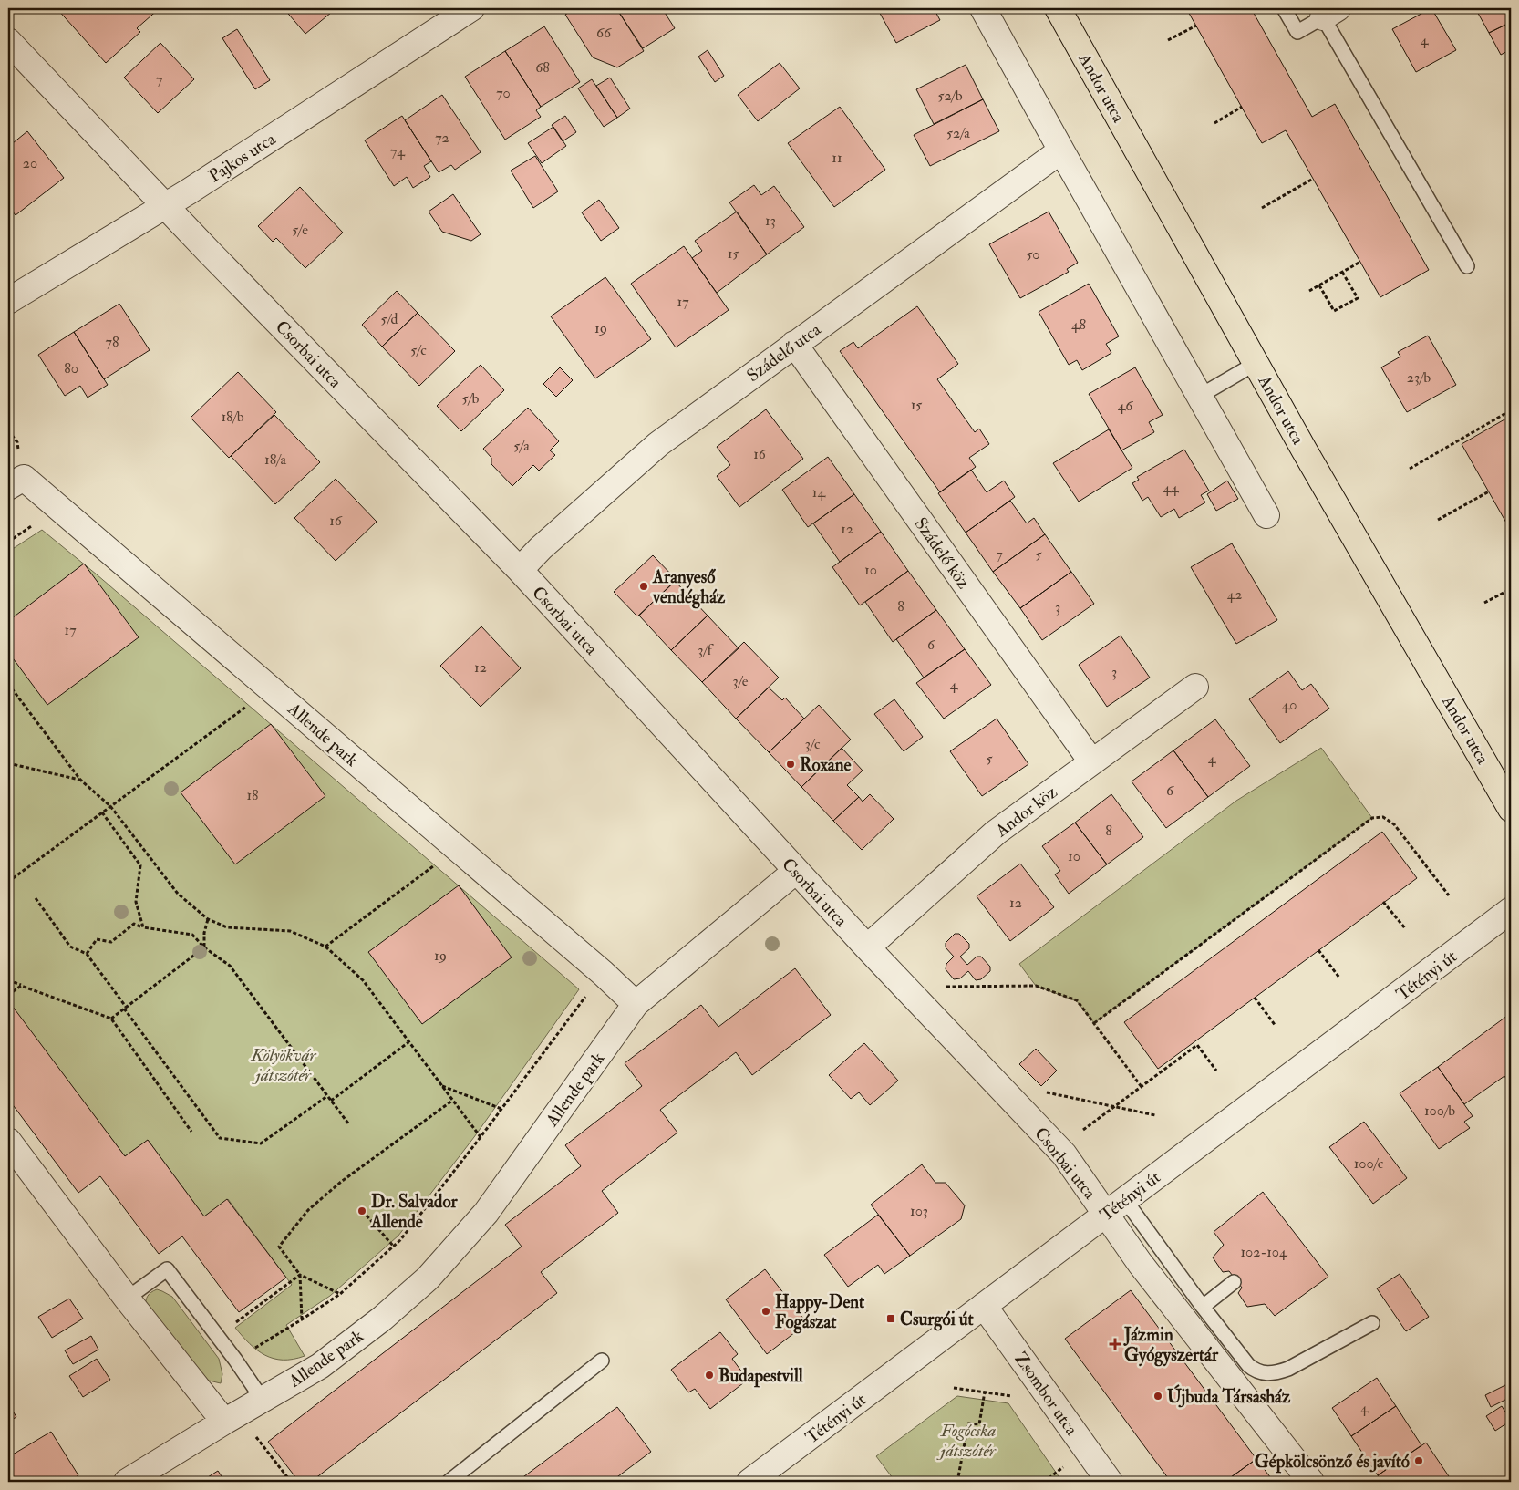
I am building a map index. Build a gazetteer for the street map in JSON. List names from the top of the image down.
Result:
{
  "streets": {
    "main road": ["Andor utca"],
    "street": [
      "Pajkos utca",
      "Szádelő utca",
      "Csorbai utca",
      "Szádelő köz",
      "Allende park",
      "Andor köz",
      "Tétényi út",
      "Zsombor utca"
    ]
  },
  "crossings": [
    ["Pajkos utca", "Csorbai utca"],
    ["Szádelő utca", "Csorbai utca"],
    ["Szádelő utca", "Szádelő köz"],
    ["Csorbai utca", "Allende park"],
    ["Csorbai utca", "Andor köz"],
    ["Csorbai utca", "Tétényi út"],
    ["Szádelő köz", "Andor köz"],
    ["Tétényi út", "Zsombor utca"]
  ],
  "parks": ["Kölyökvár játszótér", "Fogócska játszótér"],
  "places": {
    "other": [
      "Aranyeső vendégház",
      "Roxane",
      "Dr. Salvador Allende",
      "Happy-Dent Fogászat",
      "Budapestvill",
      "Újbuda Társasház",
      "Gépkölcsönző és javító"
    ],
    "transit": ["Csurgói út"],
    "health": ["Jázmin Gyógyszertár"]
  },
  "house_numbers": [
    "66",
    "4",
    "68",
    "7",
    "70",
    "52/b",
    "52/a",
    "72",
    "74",
    "11",
    "20",
    "13",
    "5/e",
    "15",
    "50",
    "17",
    "5/d",
    "48",
    "19",
    "78",
    "5/c",
    "80",
    "23/b",
    "5/b",
    "15",
    "46",
    "18/b",
    "5/a",
    "16",
    "18/a",
    "44",
    "14",
    "16",
    "12",
    "7",
    "5",
    "10",
    "42",
    "8",
    "3",
    "17",
    "6",
    "3/f",
    "12",
    "3",
    "3/e",
    "4",
    "40",
    "3/c",
    "5",
    "4",
    "6",
    "18",
    "8",
    "10",
    "12",
    "19",
    "100/b",
    "100/c",
    "103",
    "102-104",
    "4"
  ]
}
